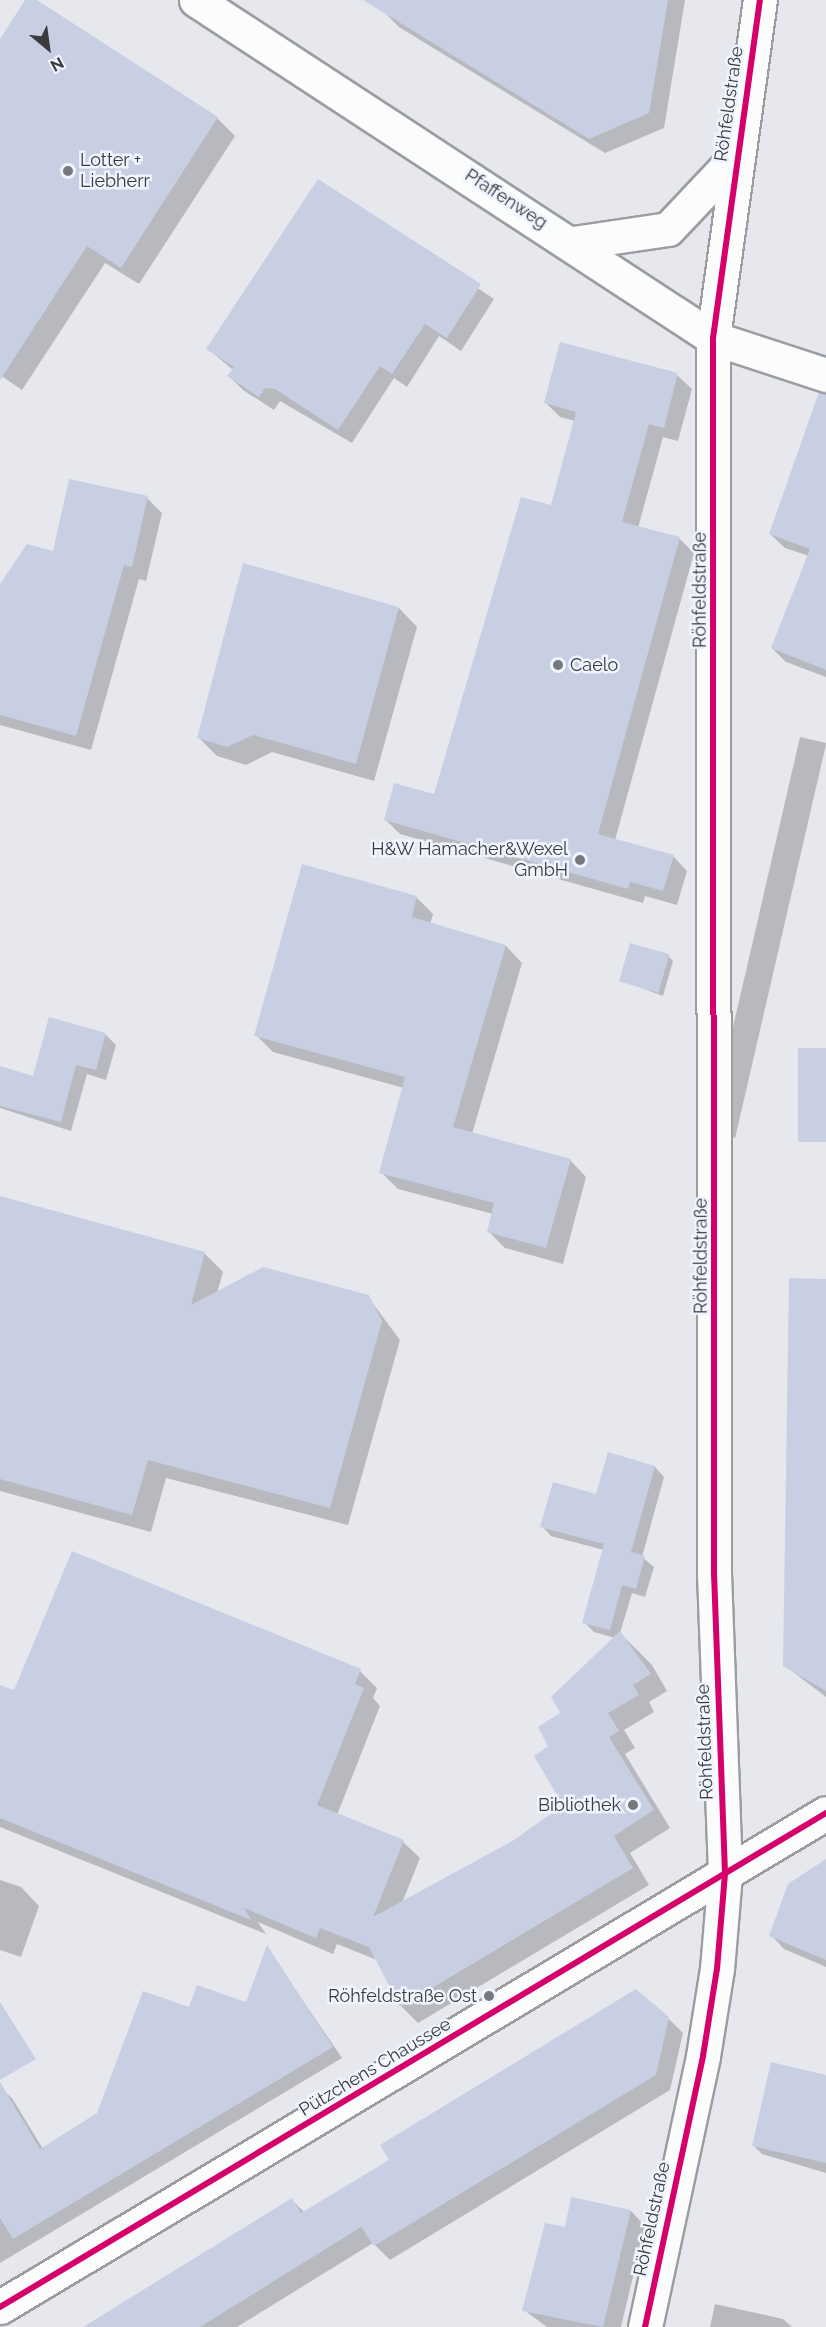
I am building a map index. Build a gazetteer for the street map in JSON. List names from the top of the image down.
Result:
{
  "streets": {
    "street": ["Röhfeldstraße", "Pfaffenweg", "Pützchens Chaussee"]
  },
  "crossings": [
    ["Röhfeldstraße", "Pfaffenweg"],
    ["Röhfeldstraße", "Pützchens Chaussee"]
  ],
  "places": [
    "Lotter + Liebherr",
    "Caelo",
    "H&W Hamacher&Wexel GmbH",
    "Bibliothek",
    "Röhfeldstraße Ost"
  ],
  "north": "bottom right"
}
